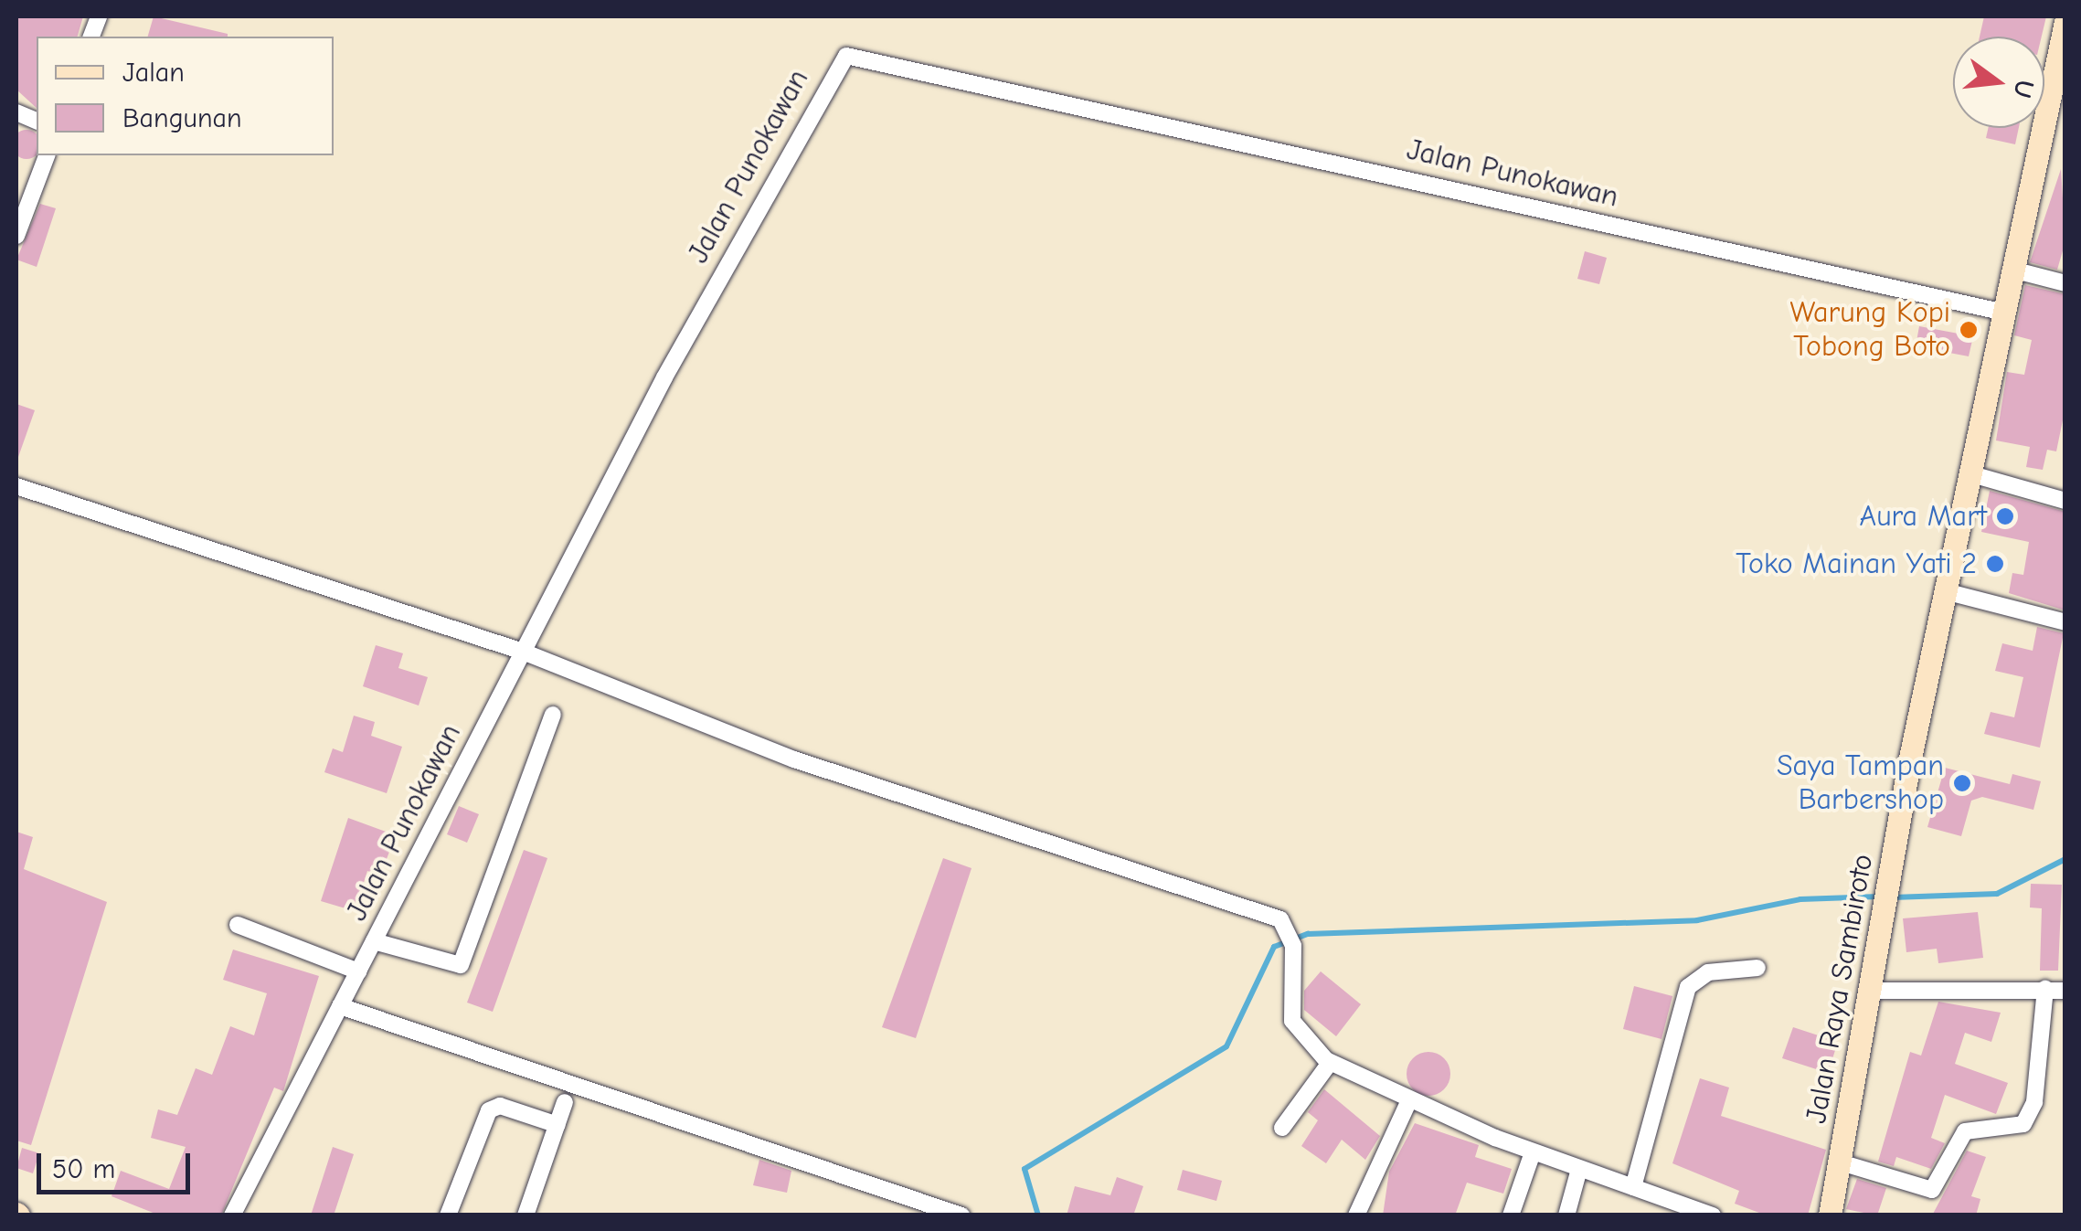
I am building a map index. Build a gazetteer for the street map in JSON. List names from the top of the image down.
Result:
{
  "streets": {
    "street": ["Jalan Punokawan", "Jalan Raya Sambiroto"]
  },
  "crossings": [
    ["Jalan Punokawan", "Jalan Raya Sambiroto"]
  ],
  "places": [
    "Warung Kopi Tobong Boto",
    "Aura Mart",
    "Toko Mainan Yati 2",
    "Saya Tampan Barbershop"
  ],
  "legend": ["Jalan", "Bangunan"],
  "scale_bar": "50 m",
  "north": "right"
}
